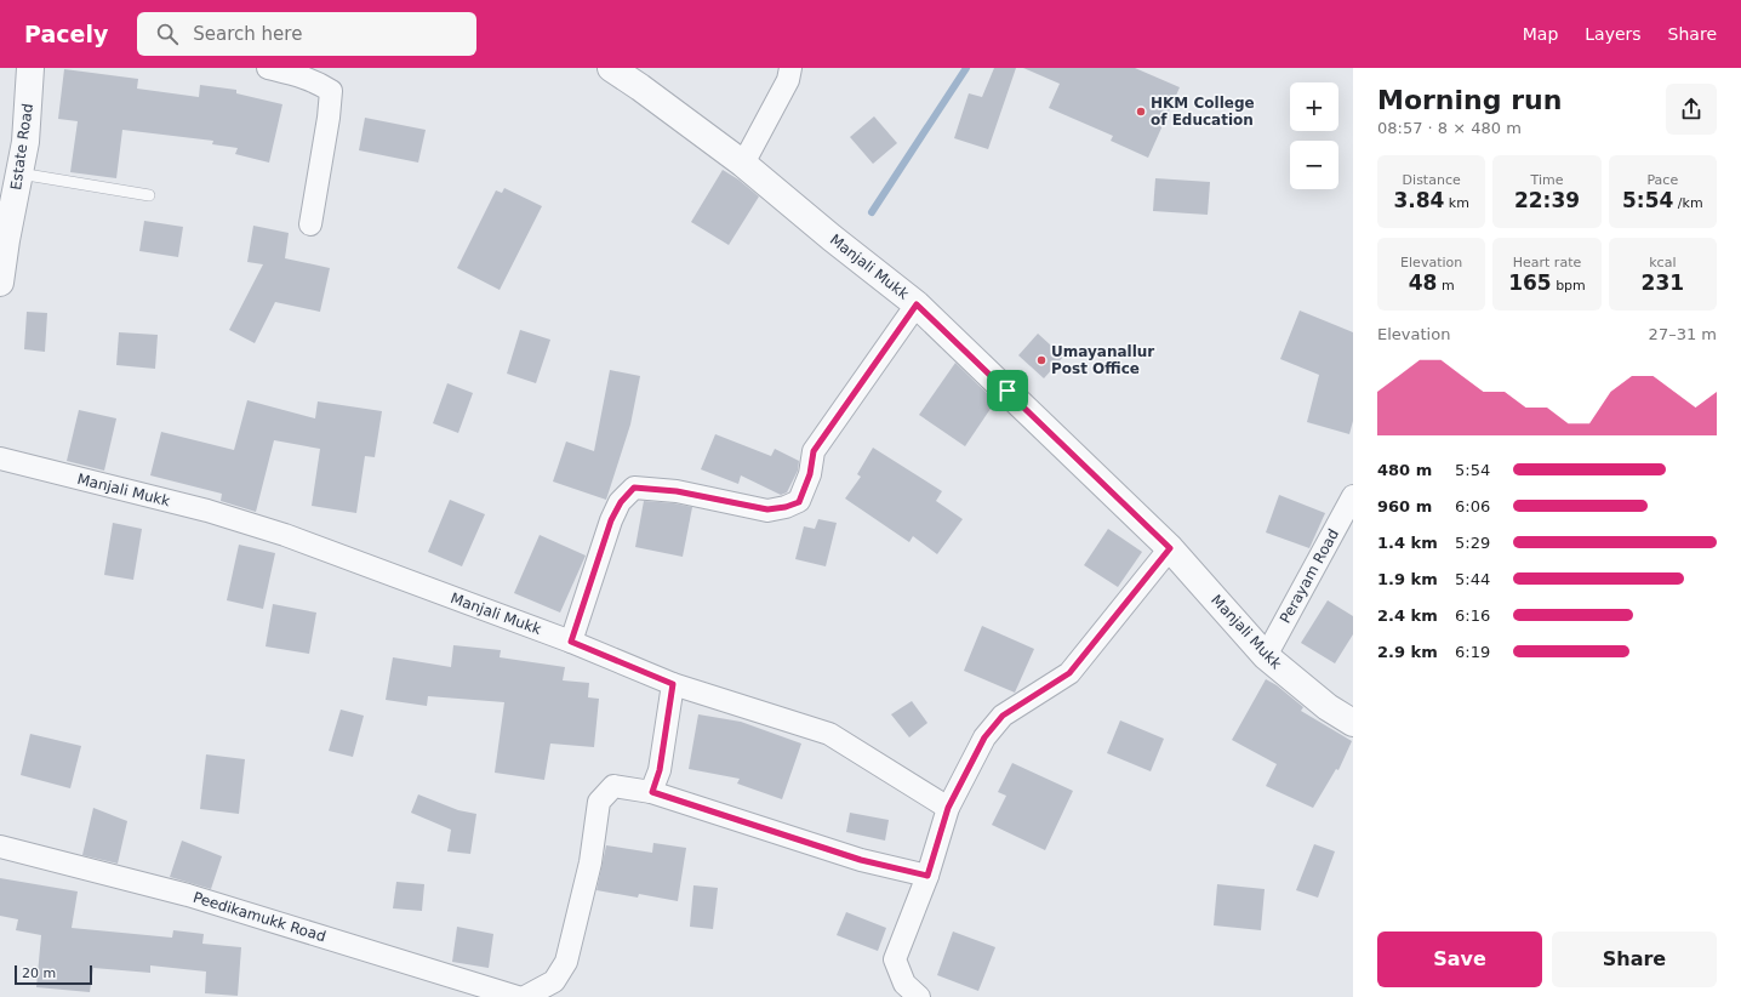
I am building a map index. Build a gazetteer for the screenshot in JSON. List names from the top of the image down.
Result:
{
  "streets": {
    "street": [
      "Estate Road",
      "Manjali Mukk",
      "Perayam Road",
      "Peedikamukk Road"
    ]
  },
  "crossings": [
    ["Manjali Mukk", "Perayam Road"]
  ],
  "places": ["HKM College of Education", "Umayanallur Post Office"],
  "scale_bar": "20 m",
  "page": {
    "header": "Pacely",
    "search": "Search here",
    "nav": ["Map", "Layers", "Share"],
    "heading": ["Morning run", "08:57 · 8 × 480 m"],
    "map_buttons": ["+", "−"],
    "stats": [
      ["Distance", "3.84 km"],
      ["Time", "22:39"],
      ["Pace", "5:54 /km"],
      ["Elevation", "48 m"],
      ["Heart rate", "165 bpm"],
      ["kcal", "231"]
    ],
    "chart": ["Elevation", "27–31 m"],
    "list": [
      {
        "name": "480 m",
        "note": "5:54"
      },
      {
        "name": "960 m",
        "note": "6:06"
      },
      {
        "name": "1.4 km",
        "note": "5:29"
      },
      {
        "name": "1.9 km",
        "note": "5:44"
      },
      {
        "name": "2.4 km",
        "note": "6:16"
      },
      {
        "name": "2.9 km",
        "note": "6:19"
      }
    ],
    "buttons": ["Save", "Share"],
    "scale": "20 m"
  }
}
